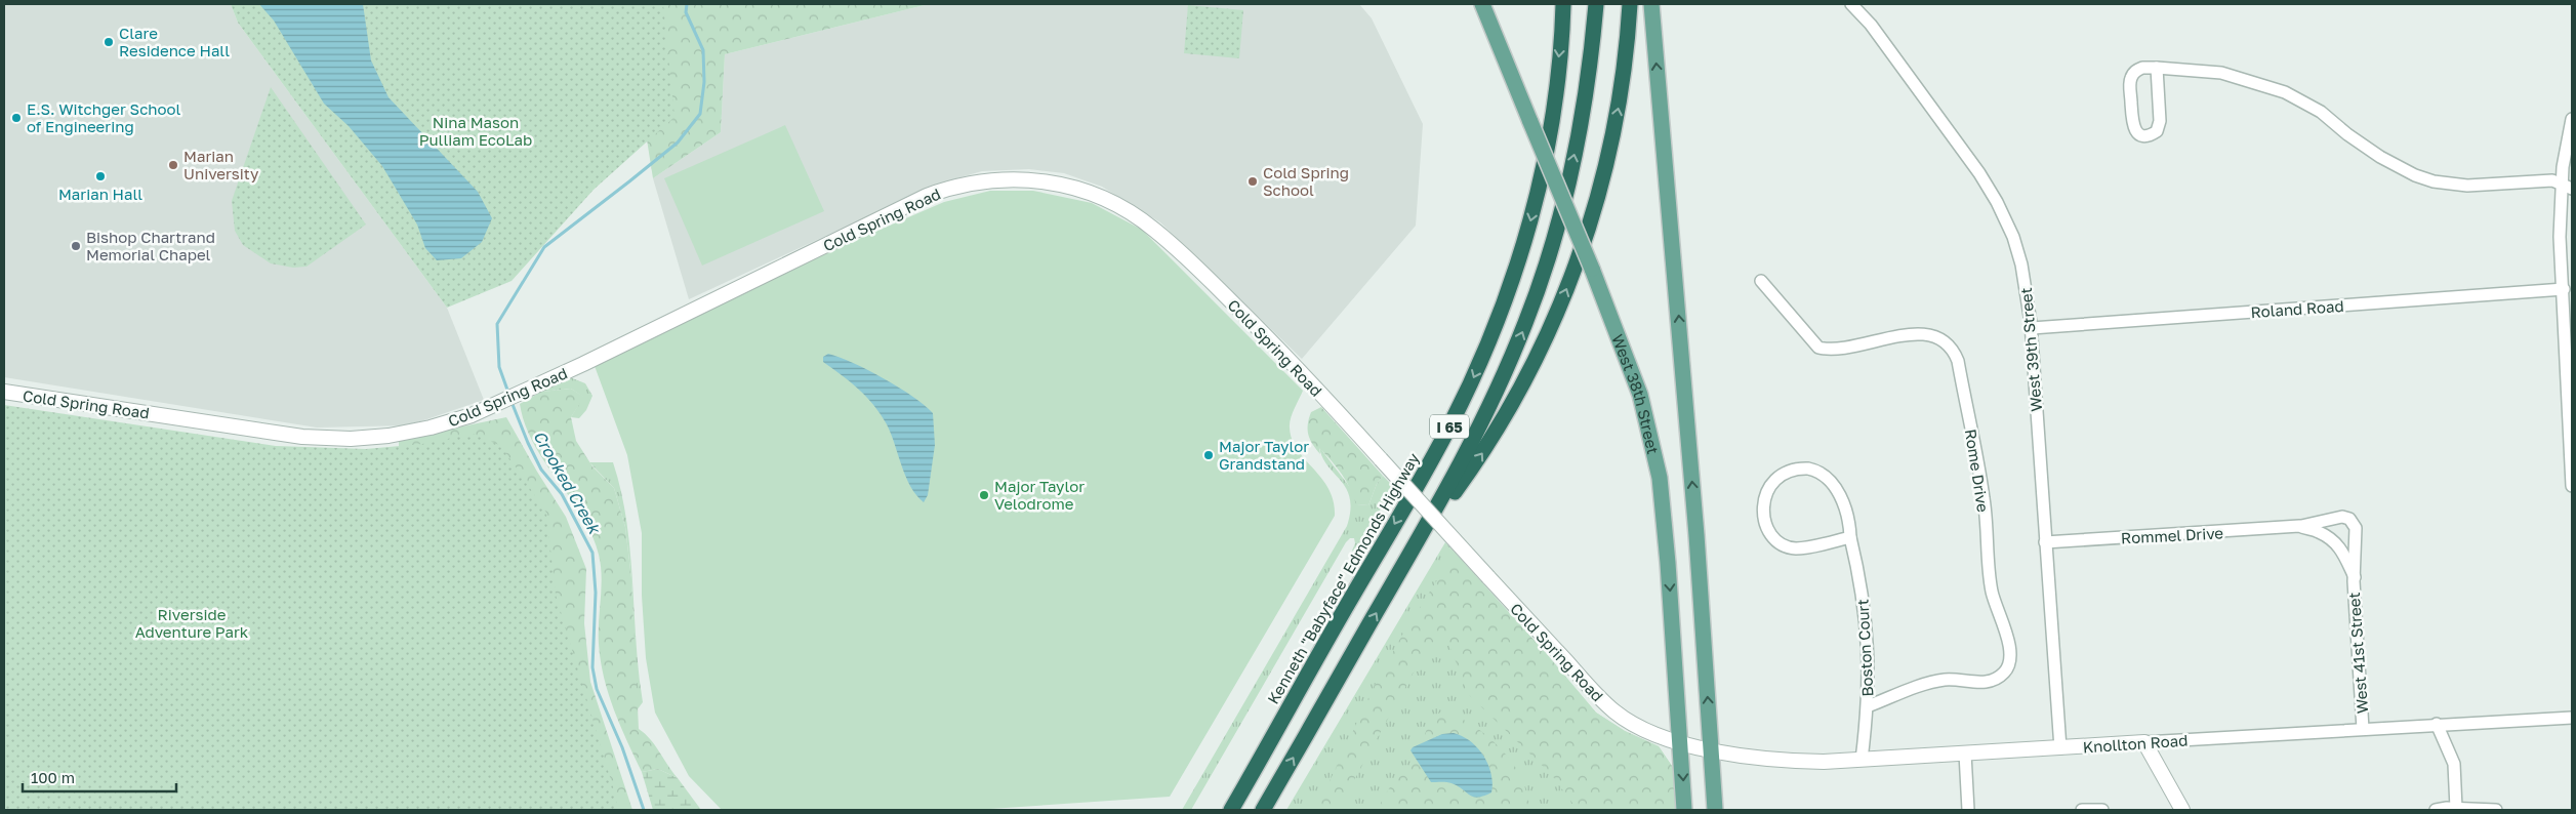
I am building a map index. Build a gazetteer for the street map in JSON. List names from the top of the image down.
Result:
{
  "streets": {
    "highway": ["I 65", "Kenneth \"Babyface\" Edmonds Highway"],
    "main road": ["West 38th Street"],
    "street": [
      "Cold Spring Road",
      "Roland Road",
      "West 39th Street",
      "Rome Drive",
      "Rommel Drive",
      "Boston Court",
      "West 41st Street",
      "Knollton Road"
    ]
  },
  "crossings": [
    ["Cold Spring Road", "West 38th Street"],
    ["Cold Spring Road", "Knollton Road"],
    ["Roland Road", "West 39th Street"],
    ["West 39th Street", "Rommel Drive"],
    ["West 39th Street", "Knollton Road"],
    ["Rome Drive", "Boston Court"],
    ["Rommel Drive", "West 41st Street"],
    ["Boston Court", "Knollton Road"],
    ["West 41st Street", "Knollton Road"]
  ],
  "water": ["Crooked Creek"],
  "parks": ["Nina Mason Pulliam EcoLab", "Riverside Adventure Park"],
  "places": [
    "Clare Residence Hall",
    "E.S. Witchger School of Engineering",
    "Marian University",
    "Marian Hall",
    "Cold Spring School",
    "Bishop Chartrand Memorial Chapel",
    "Major Taylor Grandstand",
    "Major Taylor Velodrome"
  ],
  "scale_bar": "100 m"
}
